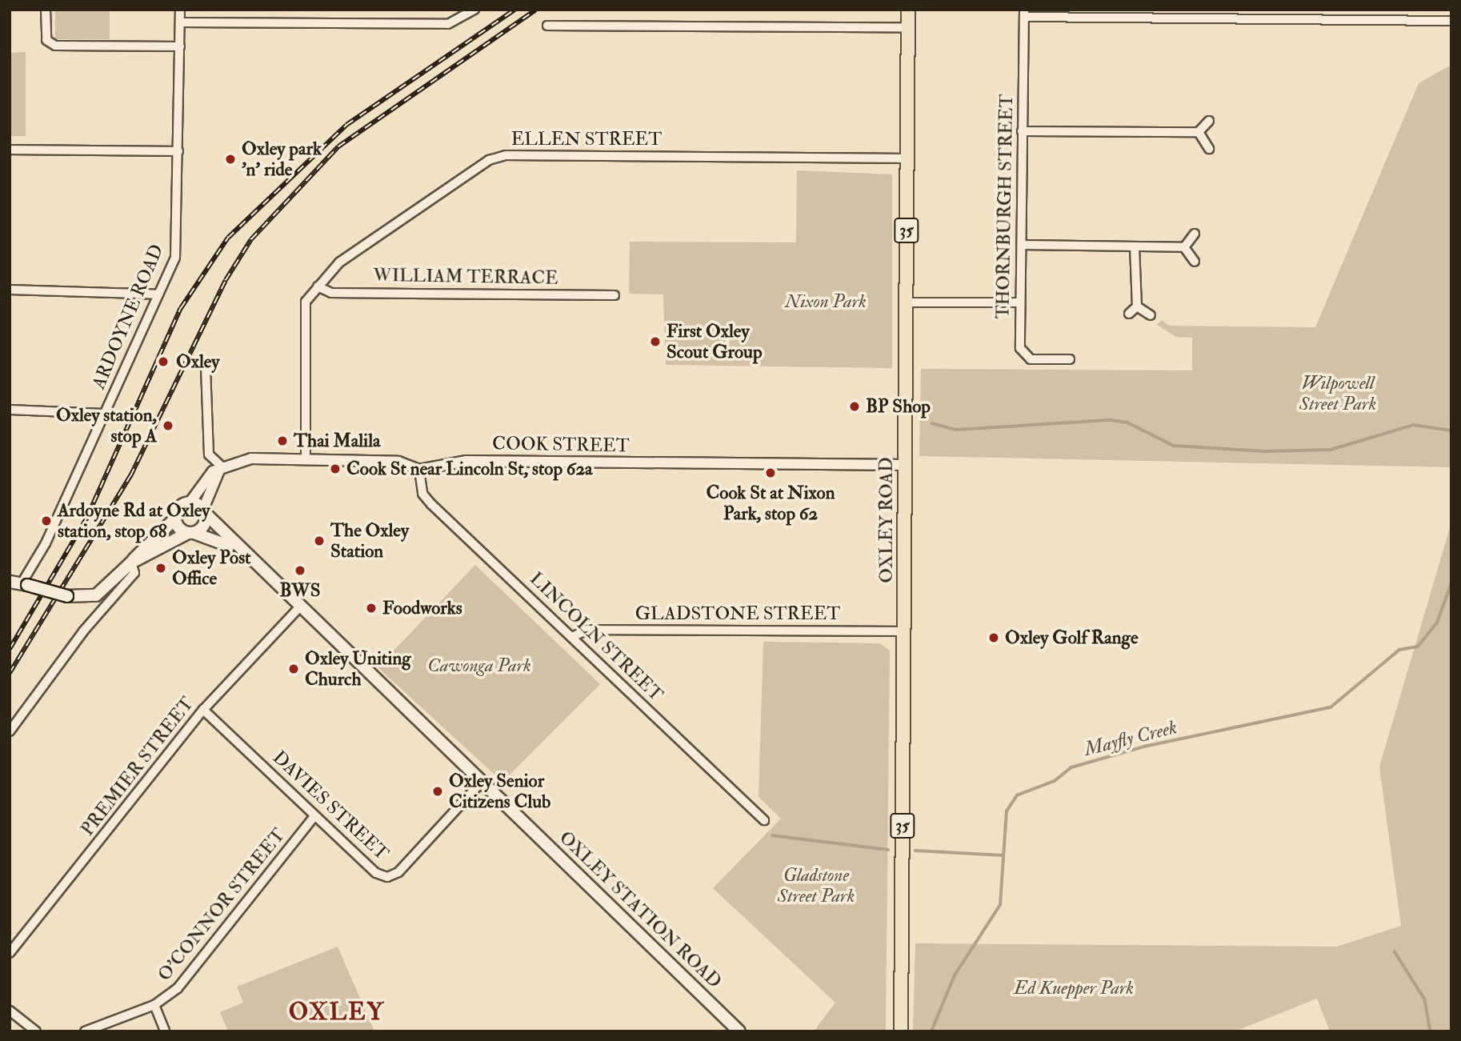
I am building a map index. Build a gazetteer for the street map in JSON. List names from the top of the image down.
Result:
{
  "streets": {
    "main road": ["35", "OXLEY ROAD", "OXLEY STATION ROAD"],
    "street": [
      "ELLEN STREET",
      "THORNBURGH STREET",
      "WILLIAM TERRACE",
      "ARDOYNE ROAD",
      "COOK STREET",
      "GLADSTONE STREET",
      "LINCOLN STREET",
      "PREMIER STREET",
      "DAVIES STREET",
      "O'CONNOR STREET"
    ]
  },
  "crossings": [
    ["ELLEN STREET", "WILLIAM TERRACE"],
    ["ELLEN STREET", "COOK STREET"],
    ["ELLEN STREET", "OXLEY ROAD"],
    ["COOK STREET", "OXLEY ROAD"],
    ["COOK STREET", "LINCOLN STREET"],
    ["OXLEY ROAD", "GLADSTONE STREET"],
    ["GLADSTONE STREET", "LINCOLN STREET"],
    ["PREMIER STREET", "DAVIES STREET"],
    ["PREMIER STREET", "OXLEY STATION ROAD"],
    ["DAVIES STREET", "O'CONNOR STREET"],
    ["DAVIES STREET", "OXLEY STATION ROAD"]
  ],
  "districts": ["OXLEY"],
  "water": ["Mayfly Creek"],
  "parks": [
    "Nixon Park",
    "Wilpowell Street Park",
    "Cawonga Park",
    "Gladstone Street Park",
    "Ed Kuepper Park"
  ],
  "places": [
    "Oxley park 'n' ride",
    "First Oxley Scout Group",
    "Oxley",
    "BP Shop",
    "Oxley station, stop A",
    "Thai Malila",
    "Cook St near Lincoln St, stop 62a",
    "Cook St at Nixon Park, stop 62",
    "Ardoyne Rd at Oxley station, stop 68",
    "The Oxley Station",
    "Oxley Post Office",
    "BWS",
    "Foodworks",
    "Oxley Golf Range",
    "Oxley Uniting Church",
    "Oxley Senior Citizens Club"
  ]
}
